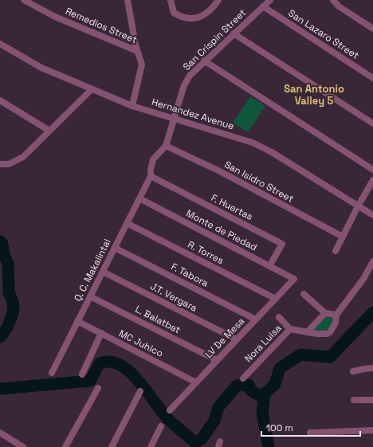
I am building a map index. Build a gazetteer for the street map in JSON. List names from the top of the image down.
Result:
{
  "streets": {
    "street": [
      "Remedios Street",
      "San Lazaro Street",
      "San Crispin Street",
      "Hernandez Avenue",
      "San Isidro Street",
      "F. Huertas",
      "Monte de Piedad",
      "R. Torres",
      "Q. C. Makalintal",
      "F. Tabora",
      "J.T. Vergara",
      "L. Balatbat",
      "LV De Mesa",
      "MC Juhico",
      "Nora Luisa"
    ]
  },
  "crossings": [
    ["San Lazaro Street", "San Crispin Street"],
    ["San Crispin Street", "Hernandez Avenue"],
    ["San Crispin Street", "San Isidro Street"],
    ["San Crispin Street", "Q. C. Makalintal"],
    ["San Isidro Street", "Q. C. Makalintal"],
    ["F. Huertas", "Monte de Piedad"],
    ["F. Huertas", "Q. C. Makalintal"],
    ["Monte de Piedad", "Q. C. Makalintal"],
    ["Monte de Piedad", "LV De Mesa"],
    ["R. Torres", "Q. C. Makalintal"],
    ["R. Torres", "LV De Mesa"],
    ["Q. C. Makalintal", "F. Tabora"],
    ["Q. C. Makalintal", "J.T. Vergara"],
    ["Q. C. Makalintal", "L. Balatbat"],
    ["Q. C. Makalintal", "MC Juhico"],
    ["F. Tabora", "LV De Mesa"],
    ["J.T. Vergara", "LV De Mesa"],
    ["L. Balatbat", "LV De Mesa"],
    ["LV De Mesa", "MC Juhico"]
  ],
  "districts": ["San Antonio Valley 5"],
  "scale_bar": "100 m"
}
